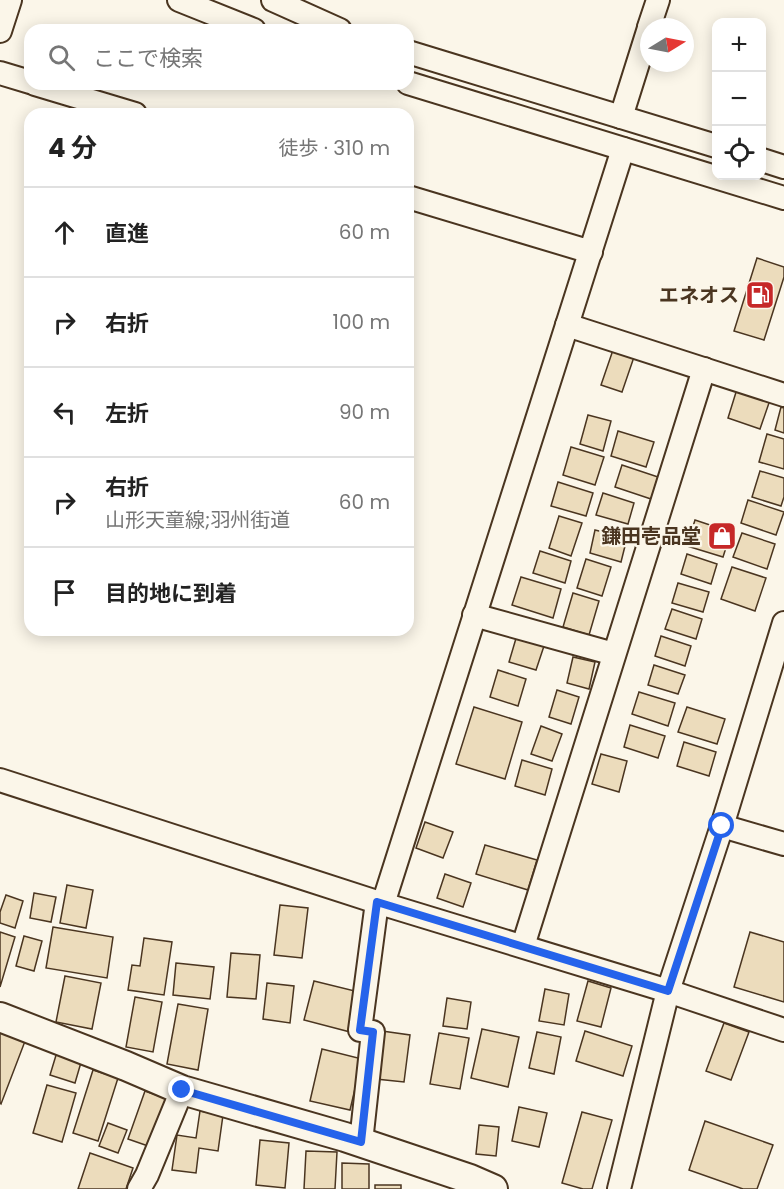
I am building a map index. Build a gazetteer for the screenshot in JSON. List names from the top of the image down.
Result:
{
  "places": {
    "fuel station": ["エネオス"],
    "shop": ["鎌田壱品堂"]
  },
  "north": "right",
  "page": {
    "map_buttons": ["+", "−"],
    "search": "ここで検索",
    "heading": ["4 分", "徒歩 · 310 m"],
    "list": [
      ["直進", "60 m"],
      ["右折", "100 m"],
      ["左折", "90 m"],
      ["右折", "山形天童線;羽州街道", "60 m"],
      "目的地に到着"
    ]
  }
}
